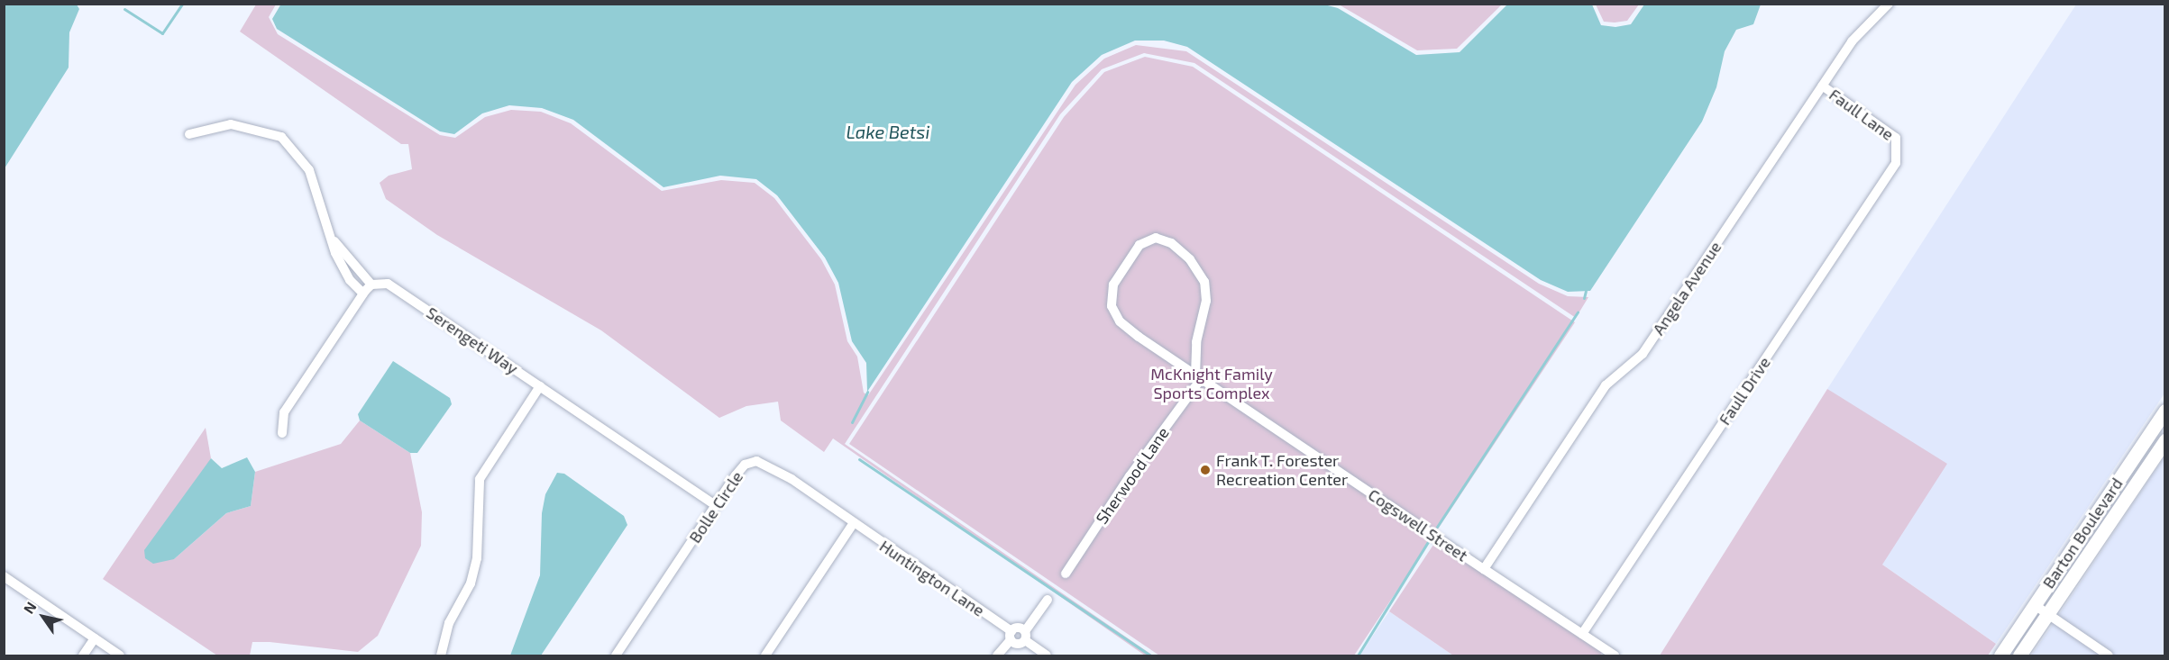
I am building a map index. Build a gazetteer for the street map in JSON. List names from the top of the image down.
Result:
{
  "streets": {
    "main road": ["Barton Boulevard"],
    "street": [
      "Faull Lane",
      "Angela Avenue",
      "Serengeti Way",
      "Faull Drive",
      "Sherwood Lane",
      "Bolle Circle",
      "Cogswell Street",
      "Huntington Lane"
    ]
  },
  "crossings": [
    ["Faull Lane", "Angela Avenue"],
    ["Faull Lane", "Faull Drive"],
    ["Angela Avenue", "Cogswell Street"],
    ["Serengeti Way", "Bolle Circle"],
    ["Faull Drive", "Cogswell Street"],
    ["Sherwood Lane", "Cogswell Street"],
    ["Bolle Circle", "Huntington Lane"]
  ],
  "water": ["Lake Betsi"],
  "parks": ["McKnight Family Sports Complex"],
  "places": ["Frank T. Forester Recreation Center"],
  "north": "top left"
}
